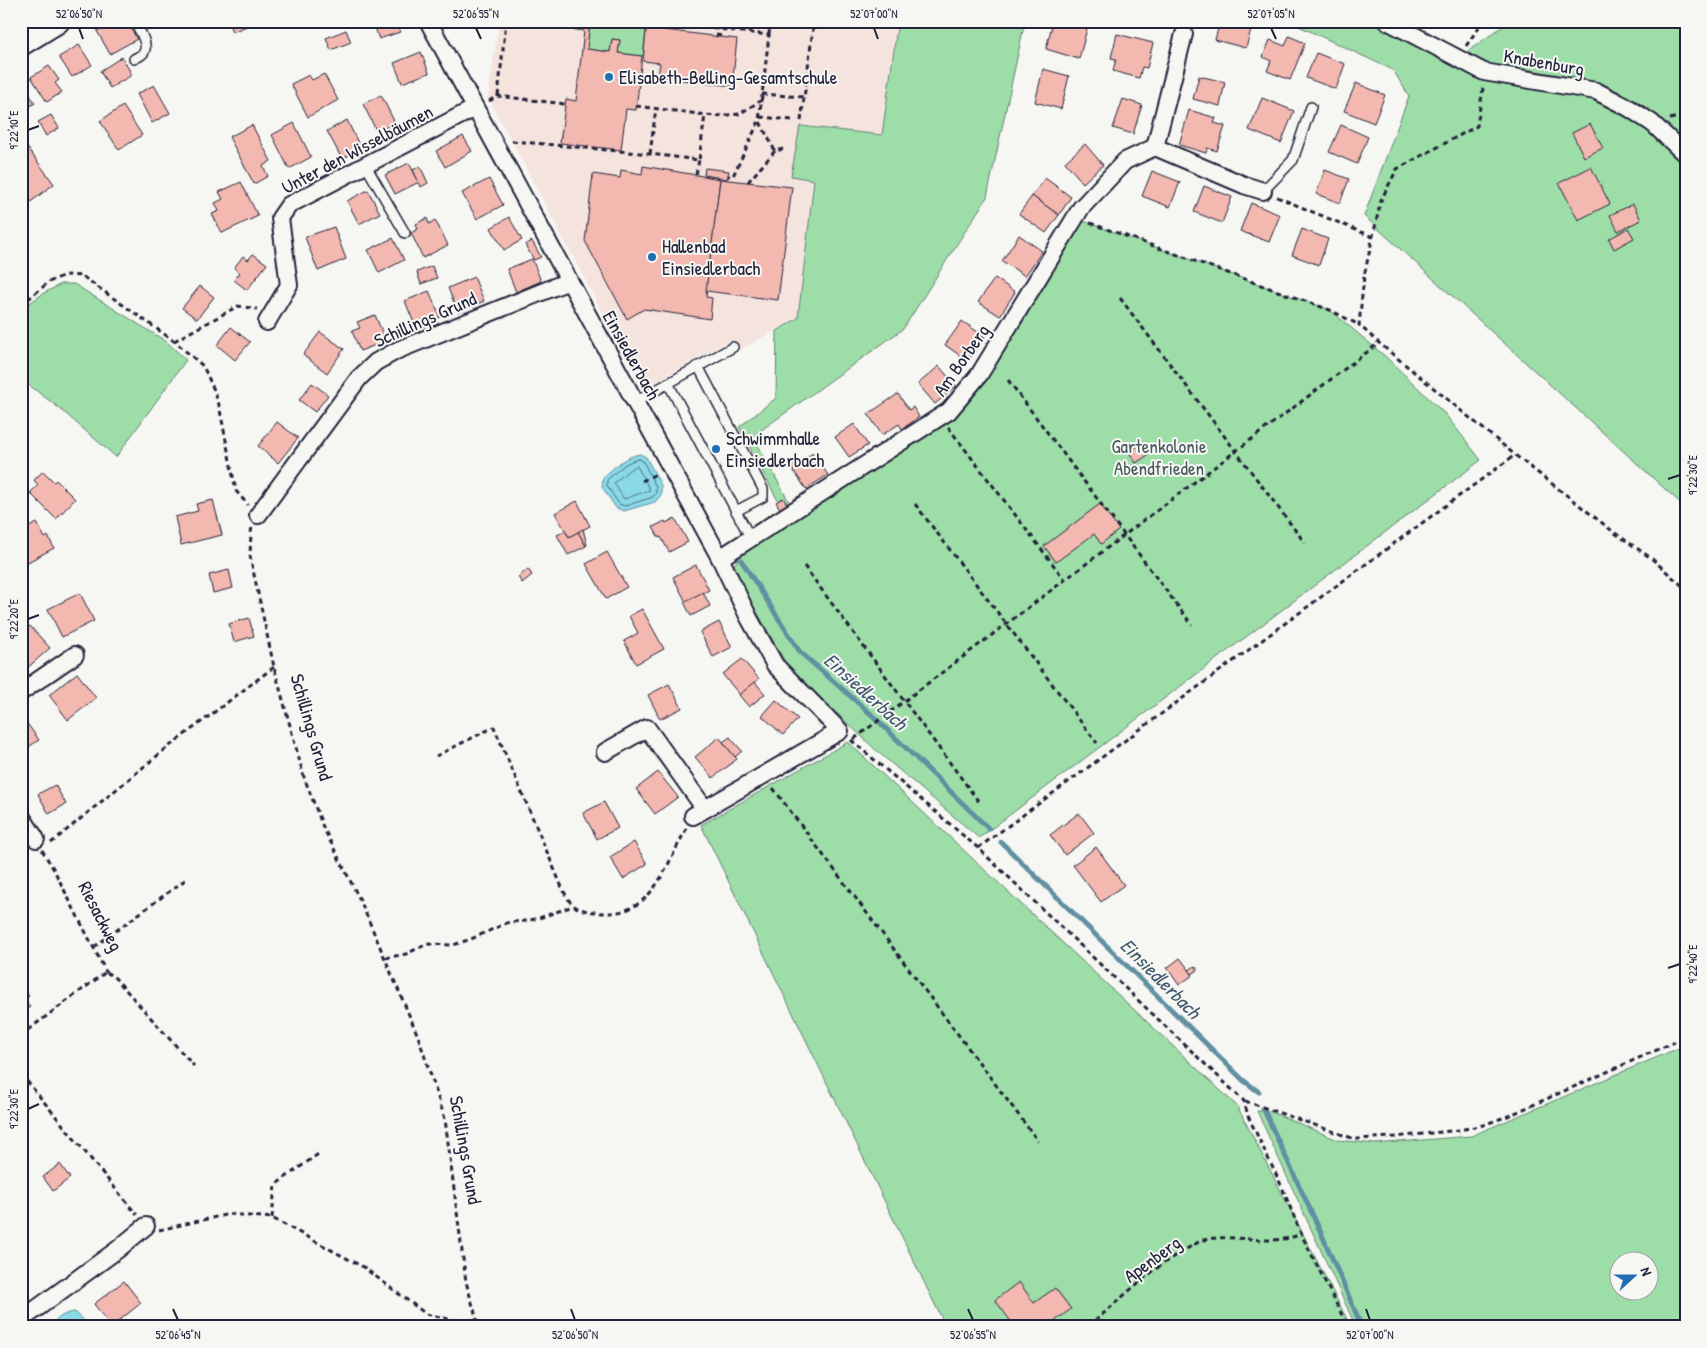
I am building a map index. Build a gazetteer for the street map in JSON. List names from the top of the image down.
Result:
{
  "streets": {
    "street": [
      "Knabenburg",
      "Unter den Wisselbäumen",
      "Schillings Grund",
      "Einsiedlerbach",
      "Am Borberg"
    ],
    "path": ["Riesackweg", "Apenberg"]
  },
  "crossings": [
    ["Unter den Wisselbäumen", "Einsiedlerbach"],
    ["Schillings Grund", "Einsiedlerbach"],
    ["Einsiedlerbach", "Am Borberg"]
  ],
  "water": ["Einsiedlerbach"],
  "parks": ["Gartenkolonie Abendfrieden"],
  "places": ["Elisabeth-Belling-Gesamtschule", "Hallenbad Einsiedlerbach", "Schwimmhalle Einsiedlerbach"],
  "north": "right",
  "coordinates": [
    "52°06'50\"N",
    "52°06'55\"N",
    "52°07'00\"N",
    "52°07'05\"N",
    "9°22'10\"E",
    "9°22'30\"E",
    "9°22'20\"E",
    "9°22'40\"E",
    "52°06'45\"N"
  ]
}
